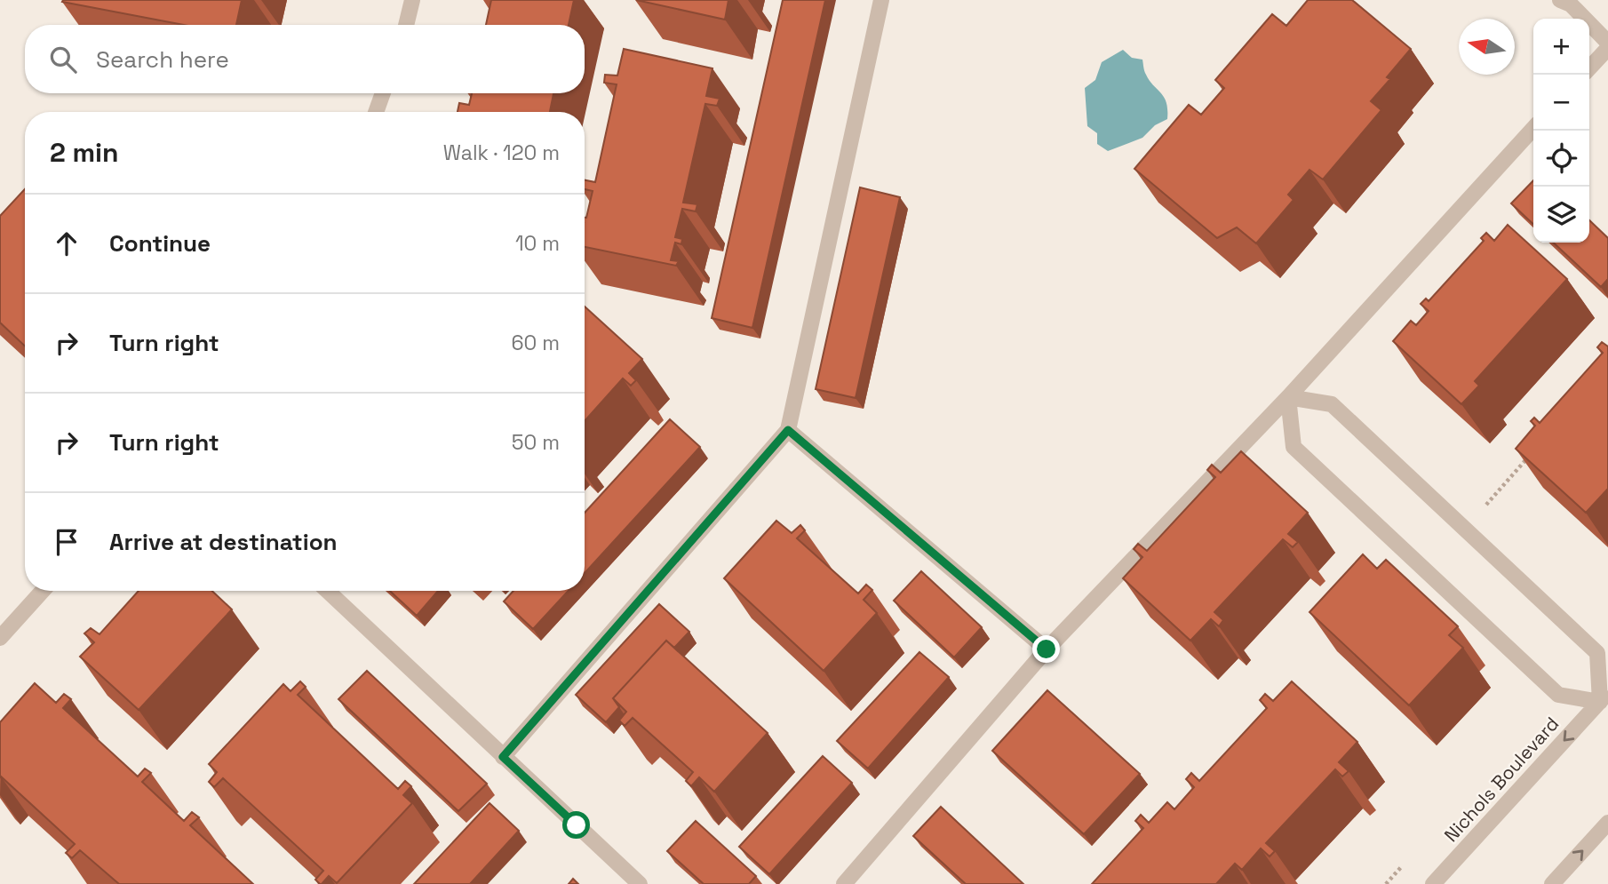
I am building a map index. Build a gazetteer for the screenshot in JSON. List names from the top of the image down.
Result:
{
  "streets": {
    "street": ["Nichols Boulevard"]
  },
  "north": "left",
  "page": {
    "map_buttons": ["+", "−"],
    "search": "Search here",
    "heading": ["2 min", "Walk · 120 m"],
    "list": [
      ["Continue", "10 m"],
      ["Turn right", "60 m"],
      ["Turn right", "50 m"],
      "Arrive at destination"
    ]
  }
}
